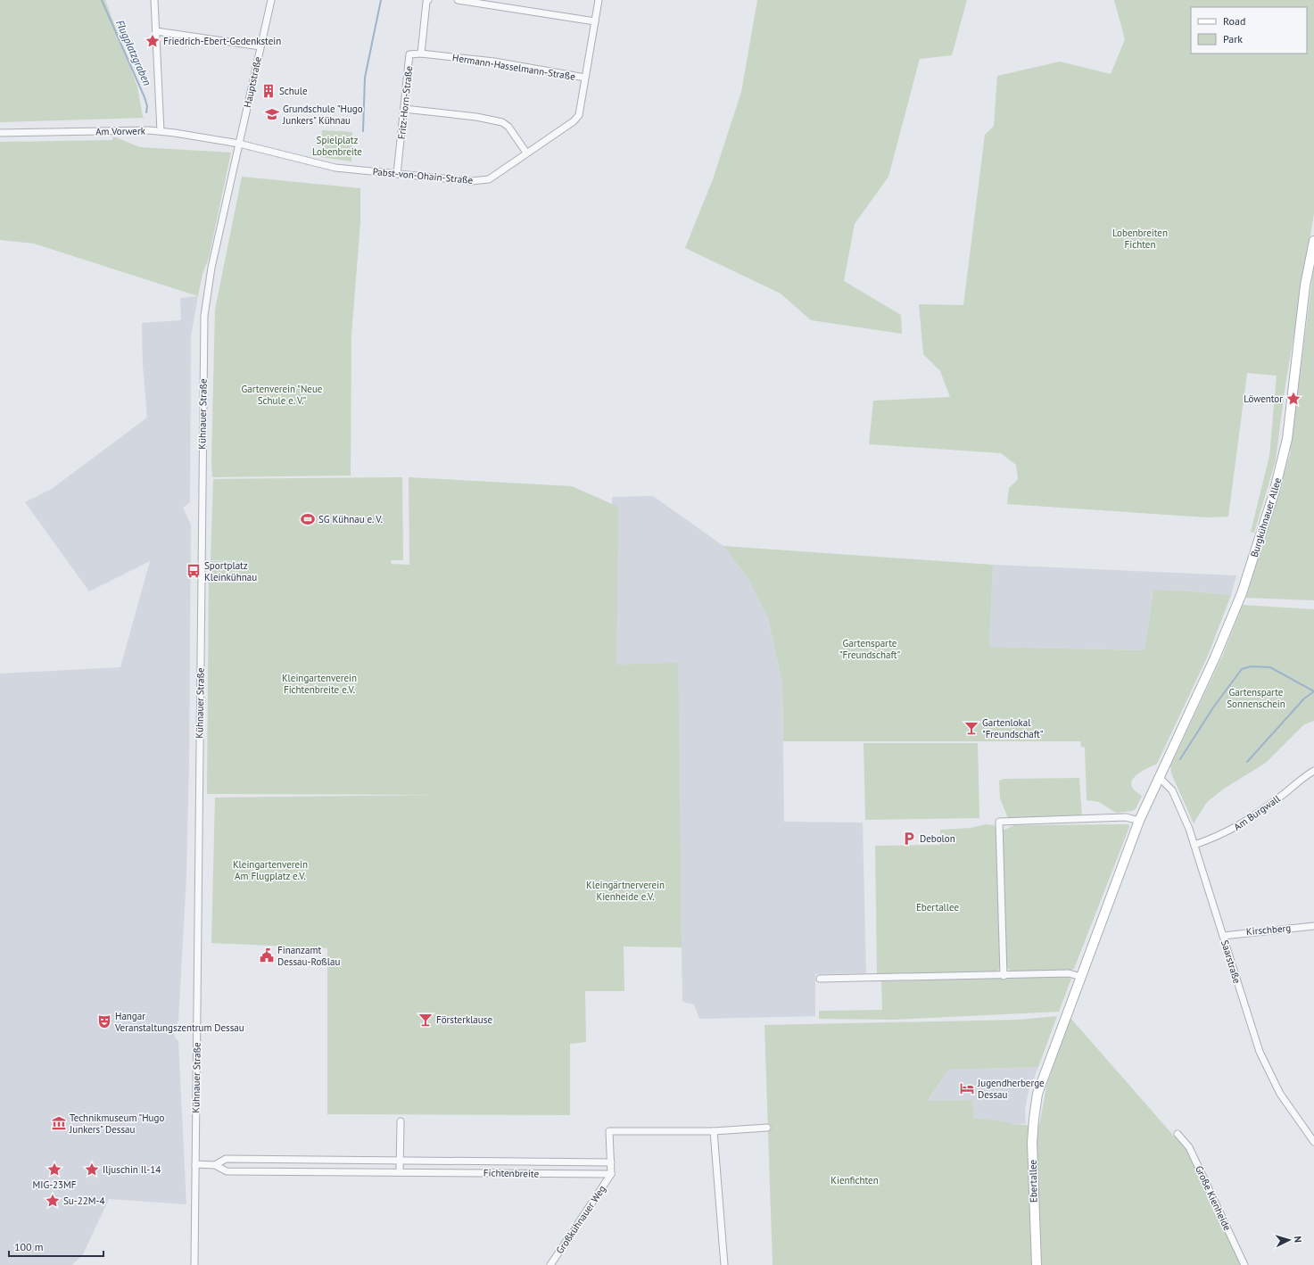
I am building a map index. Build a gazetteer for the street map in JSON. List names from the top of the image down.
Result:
{
  "streets": {
    "street": [
      "Hermann-Hasselmann-Straße",
      "Hauptstraße",
      "Fritz-Horn-Straße",
      "Am Vorwerk",
      "Pabst-von-Ohain-Straße",
      "Kühnauer Straße",
      "Burgkühnauer Allee",
      "Am Burgwall",
      "Kirschberg",
      "Saarstraße",
      "Fichtenbreite",
      "Ebertallee",
      "Große Kienheide",
      "Großkühnauer Weg"
    ]
  },
  "crossings": [
    ["Hermann-Hasselmann-Straße", "Fritz-Horn-Straße"],
    ["Hermann-Hasselmann-Straße", "Pabst-von-Ohain-Straße"],
    ["Hauptstraße", "Am Vorwerk"],
    ["Hauptstraße", "Pabst-von-Ohain-Straße"],
    ["Hauptstraße", "Kühnauer Straße"],
    ["Fritz-Horn-Straße", "Pabst-von-Ohain-Straße"],
    ["Am Vorwerk", "Pabst-von-Ohain-Straße"],
    ["Am Vorwerk", "Kühnauer Straße"],
    ["Pabst-von-Ohain-Straße", "Kühnauer Straße"],
    ["Kühnauer Straße", "Fichtenbreite"],
    ["Burgkühnauer Allee", "Saarstraße"],
    ["Burgkühnauer Allee", "Ebertallee"],
    ["Am Burgwall", "Saarstraße"],
    ["Kirschberg", "Saarstraße"],
    ["Saarstraße", "Ebertallee"],
    ["Fichtenbreite", "Großkühnauer Weg"]
  ],
  "water": ["Flugplatzgraben"],
  "parks": [
    "Spielplatz Lobenbreite",
    "Lobenbreiten Fichten",
    "Gartenverein \"Neue Schule e. V.\"",
    "Gartensparte \"Freundschaft\"",
    "Kleingartenverein Fichtenbreite e.V.",
    "Gartensparte Sonnenschein",
    "Kleingartenverein Am Flugplatz e.V.",
    "Kleingärtnerverein Kienheide e.V.",
    "Ebertallee",
    "Kienfichten"
  ],
  "places": {
    "place": [
      "Friedrich-Ebert-Gedenkstein",
      "Löwentor",
      "MIG-23MF",
      "Iljuschin Il-14",
      "Su-22M-4"
    ],
    "building": ["Schule"],
    "school or university": ["Grundschule \"Hugo Junkers\" Kühnau"],
    "sports": ["SG Kühnau e. V."],
    "bus stop": ["Sportplatz Kleinkühnau"],
    "bar": ["Gartenlokal \"Freundschaft\"", "Försterklause"],
    "parking": ["Debolon"],
    "public building": ["Finanzamt Dessau-Roßlau"],
    "theatre": ["Hangar Veranstaltungszentrum Dessau"],
    "hotel": ["Jugendherberge Dessau"],
    "museum": ["Technikmuseum \"Hugo Junkers\" Dessau"]
  },
  "legend": ["Road", "Park"],
  "scale_bar": "100 m",
  "north": "right"
}
